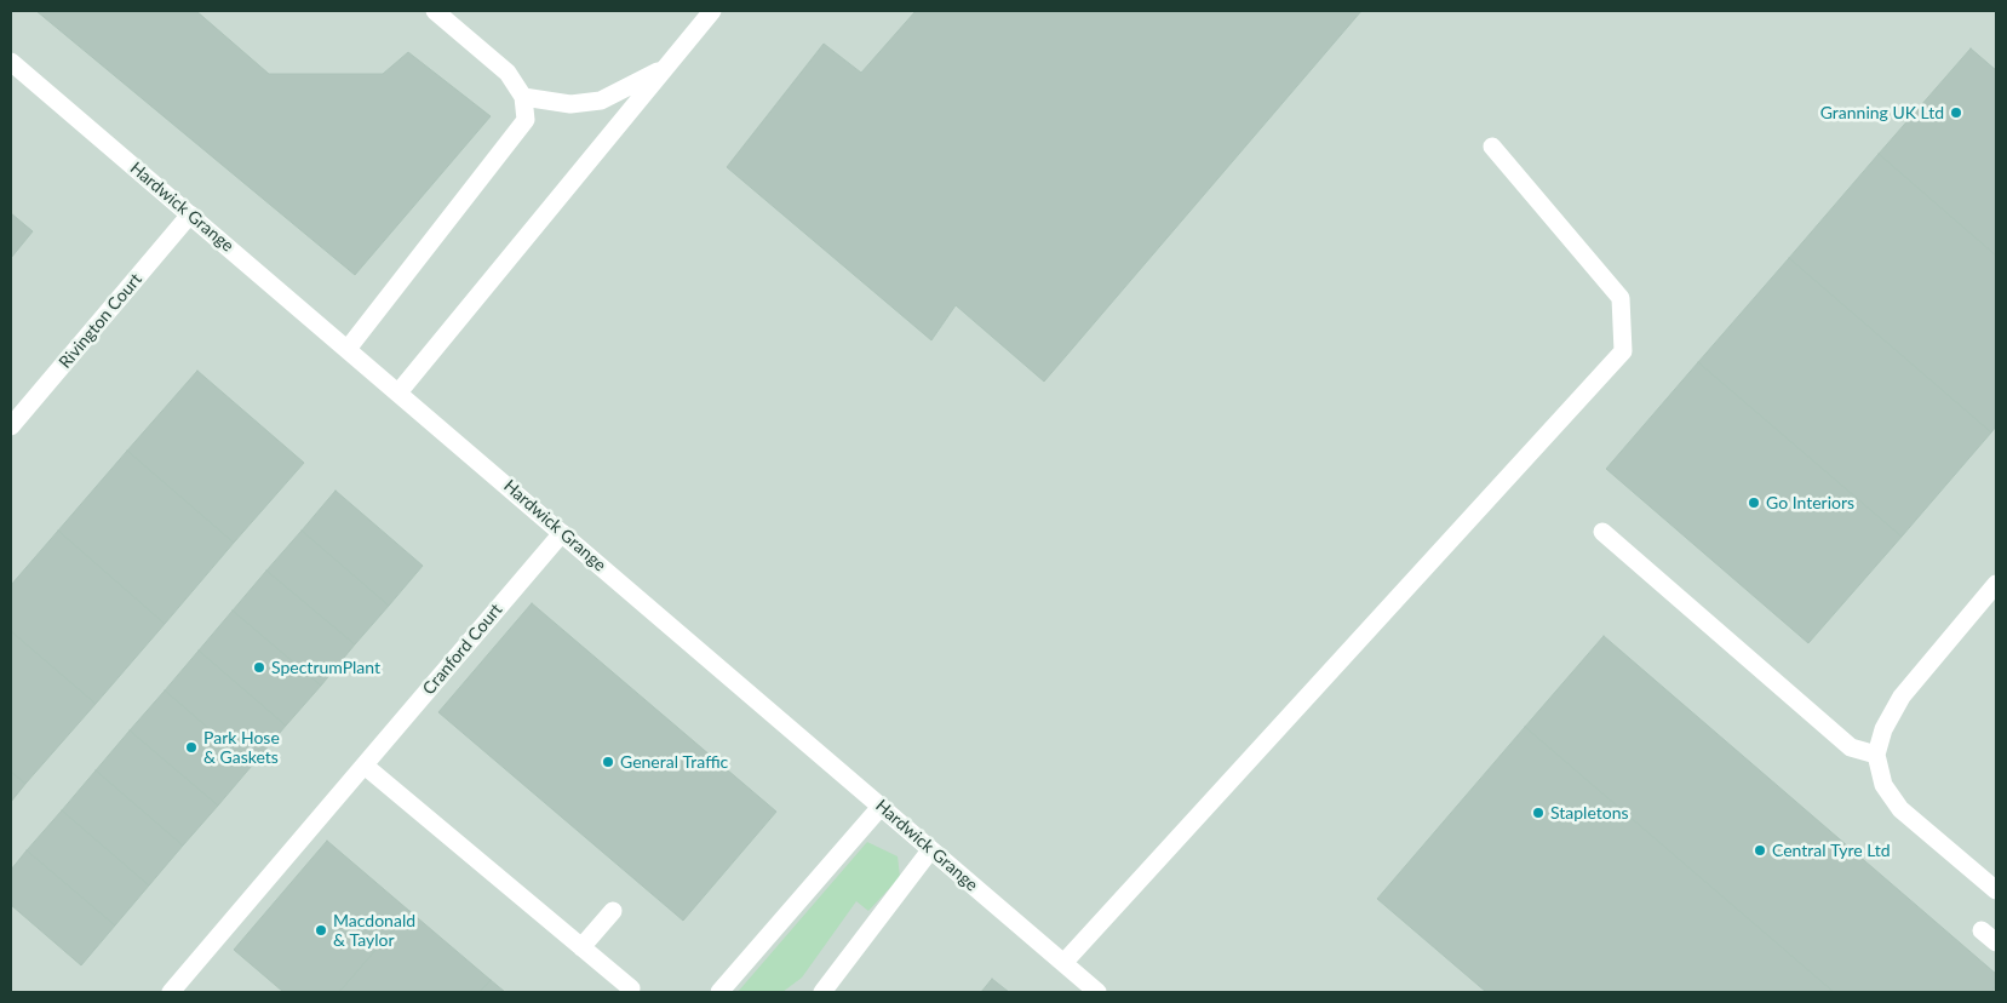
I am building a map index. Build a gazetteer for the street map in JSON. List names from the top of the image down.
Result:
{
  "streets": {
    "street": ["Hardwick Grange", "Rivington Court", "Cranford Court"]
  },
  "crossings": [
    ["Hardwick Grange", "Rivington Court"],
    ["Hardwick Grange", "Cranford Court"]
  ],
  "places": [
    "Granning UK Ltd",
    "Go Interiors",
    "SpectrumPlant",
    "Park Hose & Gaskets",
    "General Traffic",
    "Stapletons",
    "Central Tyre Ltd",
    "Macdonald & Taylor"
  ]
}
